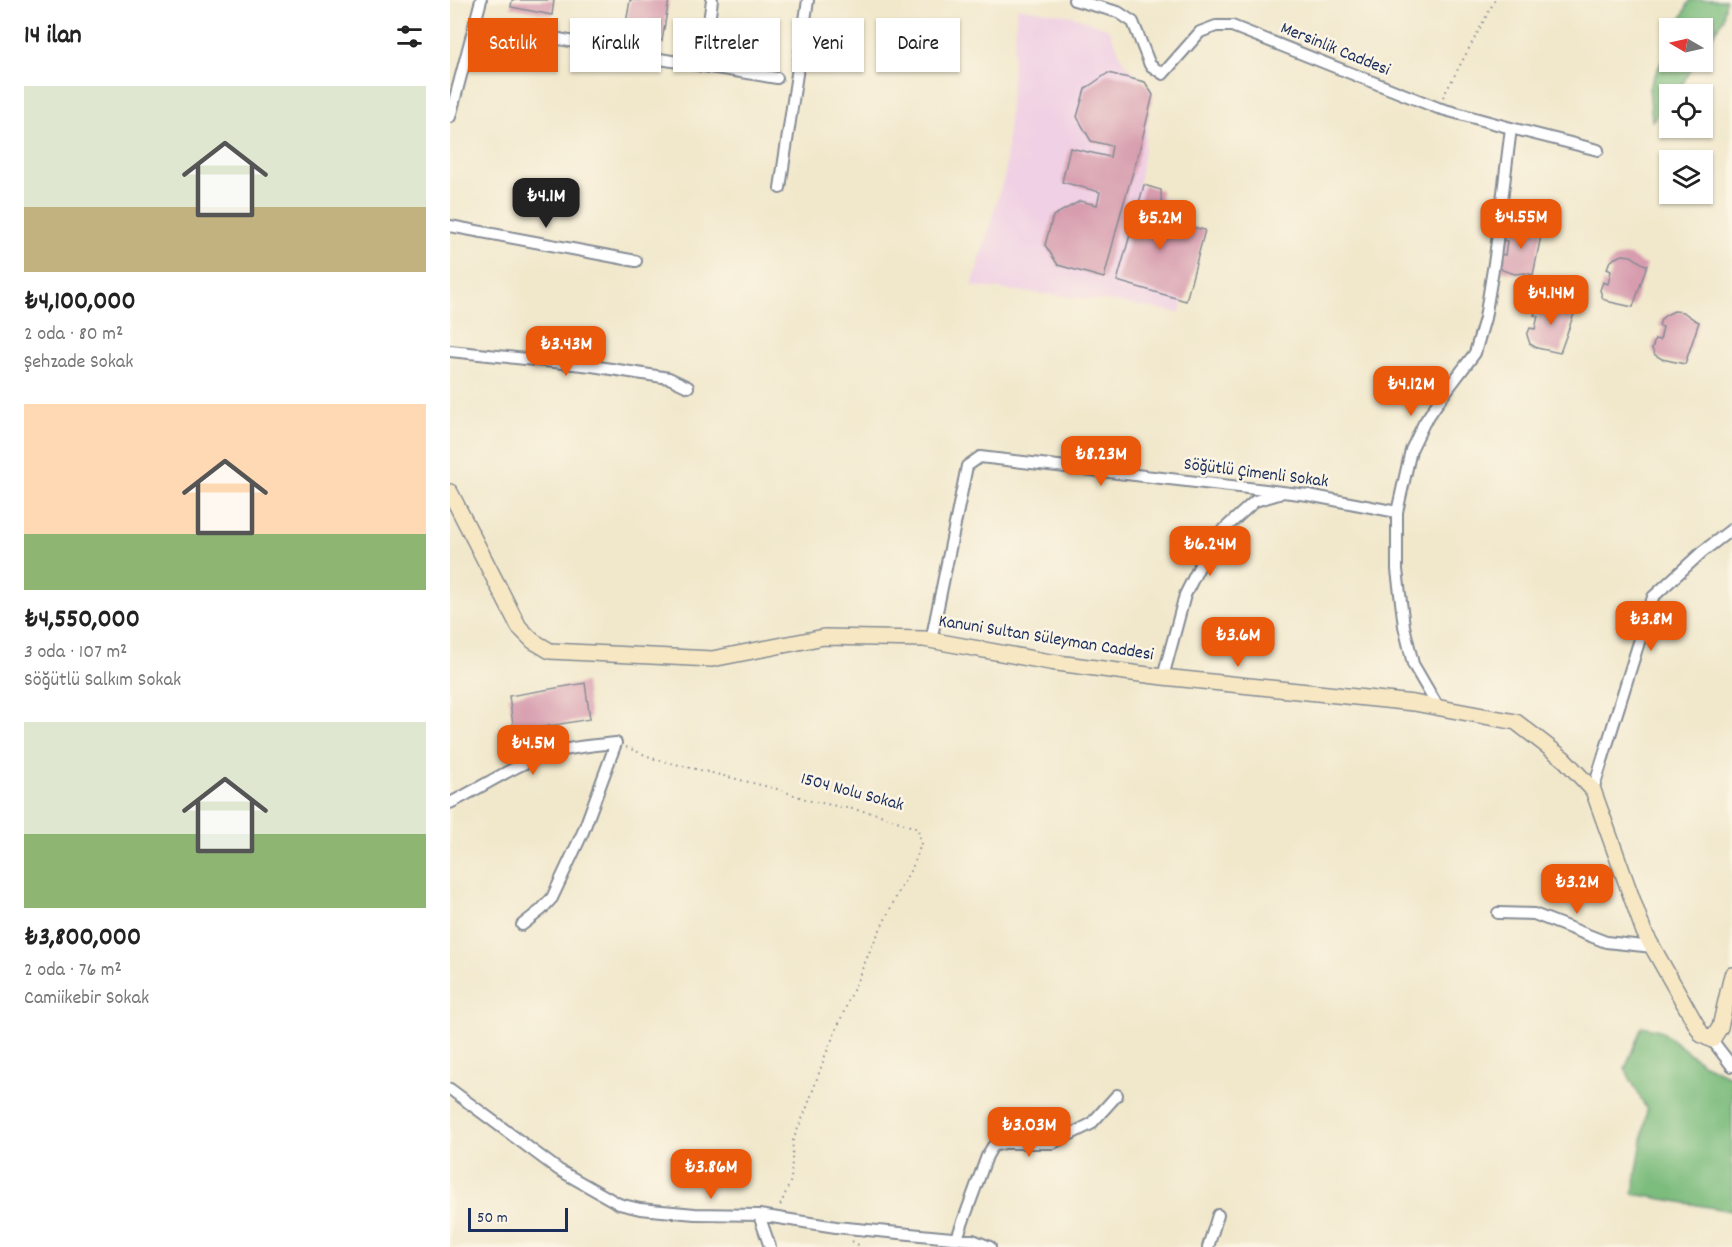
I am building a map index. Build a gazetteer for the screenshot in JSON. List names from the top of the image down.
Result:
{
  "streets": {
    "street": ["Mersinlik Caddesi", "Söğütlü Çimenli Sokak", "Kanuni Sultan Süleyman Caddesi"],
    "path": ["1504 Nolu Sokak"]
  },
  "crossings": [
    ["Söğütlü Çimenli Sokak", "Kanuni Sultan Süleyman Caddesi"]
  ],
  "scale_bar": "50 m",
  "north": "left",
  "page": {
    "heading": "14 ilan",
    "chip": [
      "Satılık",
      "Kiralık",
      "Filtreler",
      "Yeni",
      "Daire"
    ],
    "list": [
      {
        "name": "₺4,100,000",
        "note": "2 oda · 80 m² · Şehzade Sokak"
      },
      {
        "name": "₺4,550,000",
        "note": "3 oda · 107 m² · Söğütlü Salkım Sokak"
      },
      {
        "name": "₺3,800,000",
        "note": "2 oda · 76 m² · Camiikebir Sokak"
      }
    ],
    "price": [
      "₺4.1M",
      "₺4.55M",
      "₺5.2M",
      "₺4.14M",
      "₺3.43M",
      "₺4.12M",
      "₺8.23M",
      "₺6.24M",
      "₺3.8M",
      "₺3.6M",
      "₺4.5M",
      "₺3.2M",
      "₺3.03M",
      "₺3.86M"
    ],
    "scale": "50 m"
  }
}
